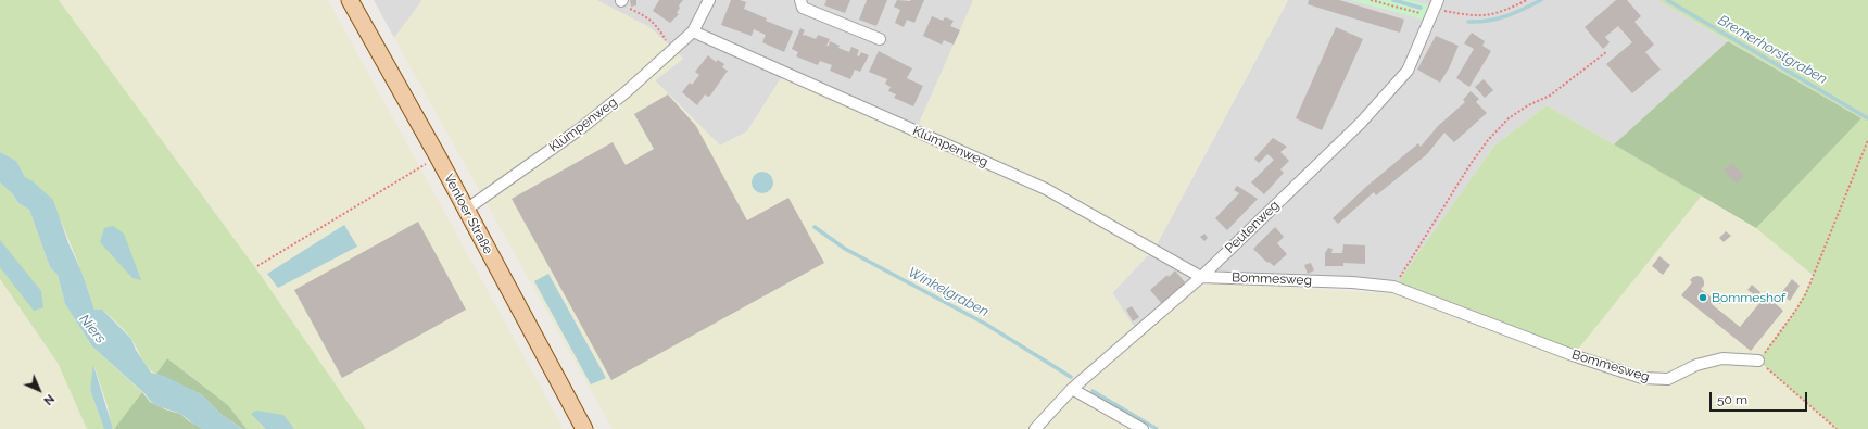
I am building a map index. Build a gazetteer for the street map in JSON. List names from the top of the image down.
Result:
{
  "streets": {
    "main road": ["Venloer Straße"],
    "street": ["Klümpenweg", "Peutenweg", "Bommesweg"]
  },
  "crossings": [
    ["Klümpenweg", "Venloer Straße"],
    ["Klümpenweg", "Peutenweg"],
    ["Klümpenweg", "Bommesweg"],
    ["Peutenweg", "Bommesweg"]
  ],
  "water": ["Bremerhorstgraben", "Winkelgraben", "Niers"],
  "places": ["Bommeshof"],
  "scale_bar": "50 m",
  "north": "bottom right"
}
